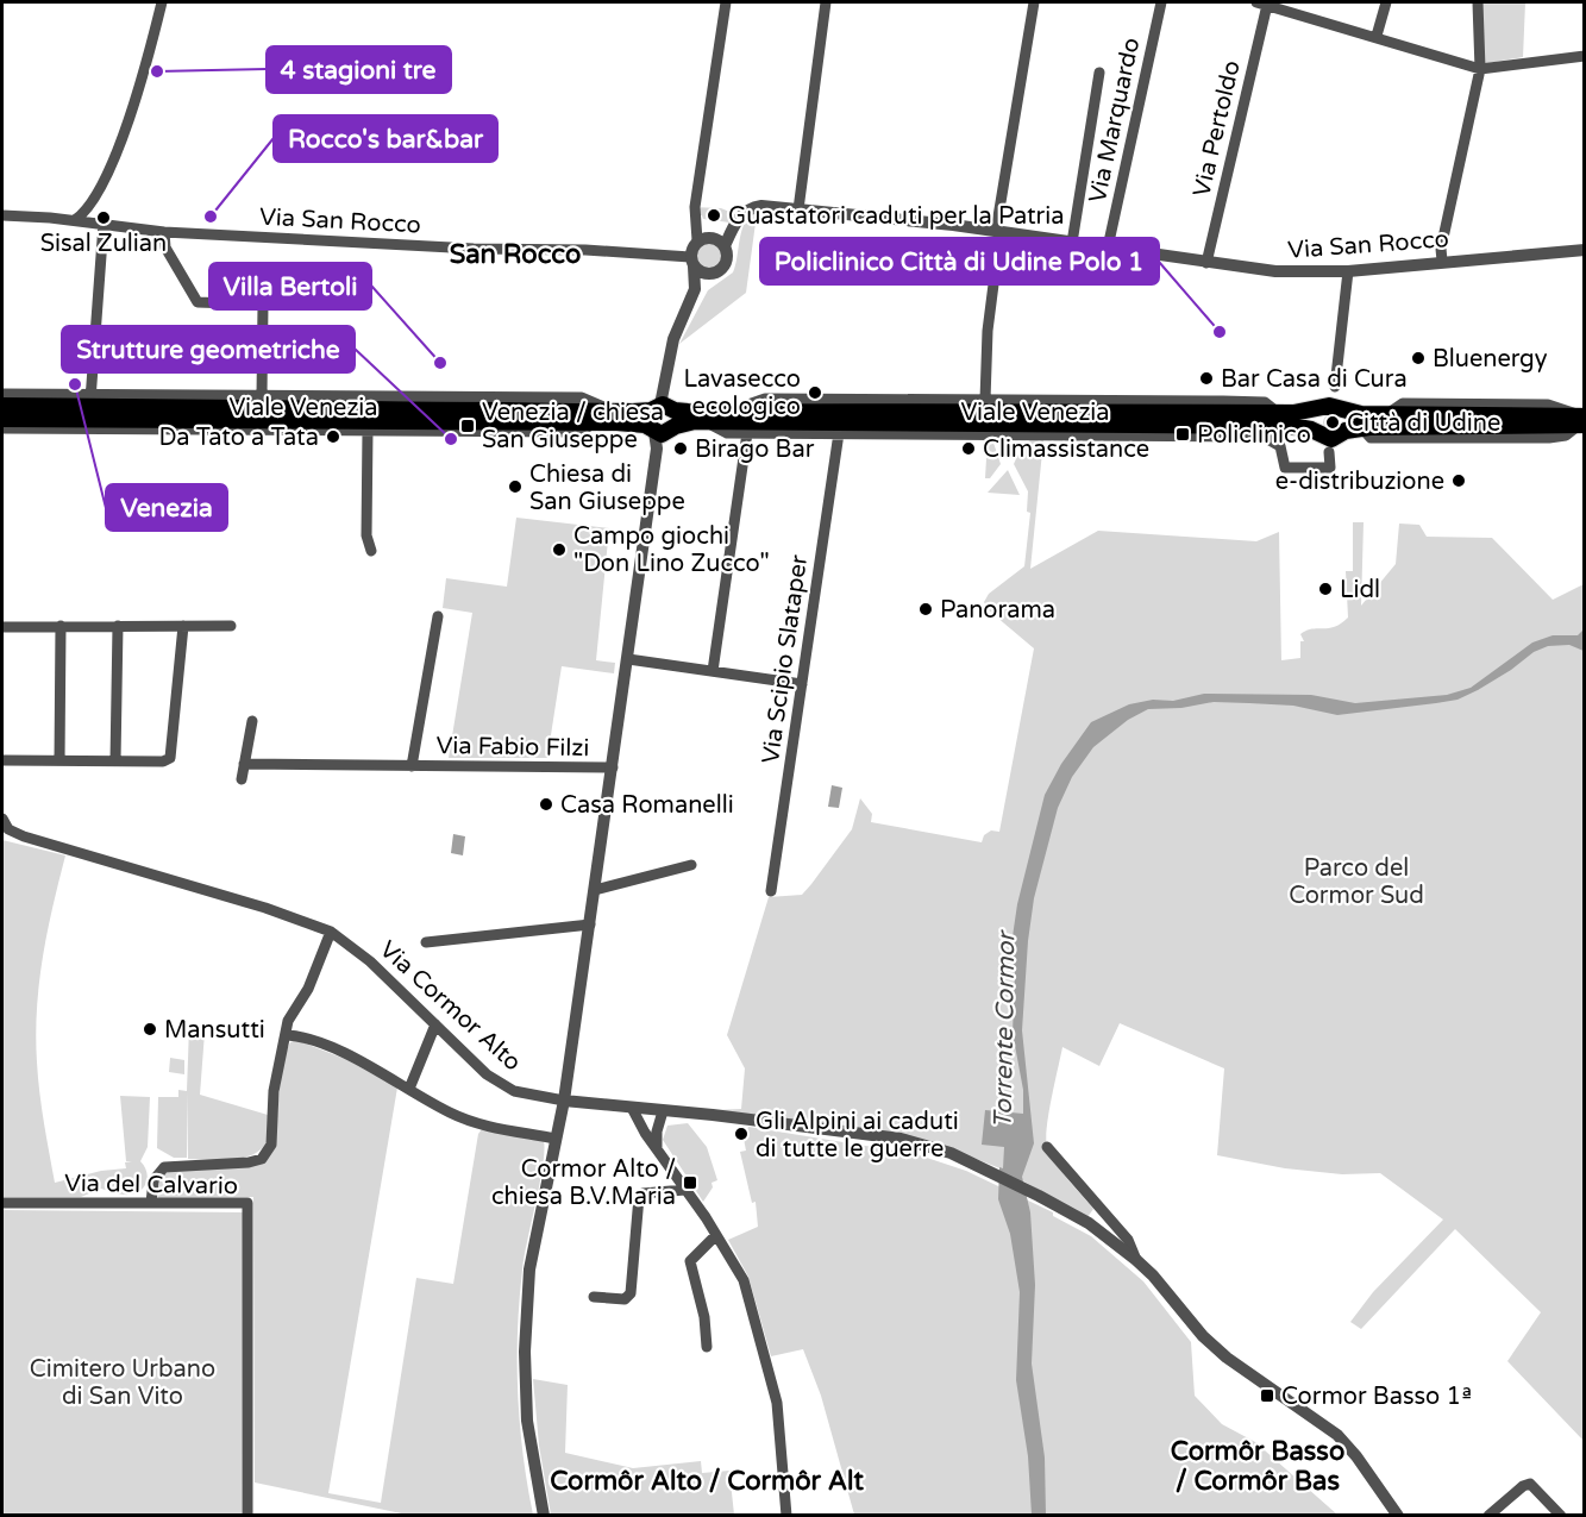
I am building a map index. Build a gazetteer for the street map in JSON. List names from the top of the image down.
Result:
{
  "streets": {
    "main road": ["Viale Venezia"],
    "street": [
      "Via Marquardo",
      "Via Pertoldo",
      "Via San Rocco",
      "Via Scipio Slataper",
      "Via Fabio Filzi",
      "Via Cormor Alto",
      "Via del Calvario"
    ]
  },
  "crossings": [
    ["Via Marquardo", "Via San Rocco"],
    ["Via Pertoldo", "Via San Rocco"],
    ["Viale Venezia", "Via Scipio Slataper"]
  ],
  "districts": ["San Rocco", "Cormôr Basso / Cormôr Bas", "Cormôr Alto / Cormôr Alt"],
  "water": ["Torrente Cormor"],
  "parks": ["Parco del Cormor Sud", "Cimitero Urbano di San Vito"],
  "places": {
    "other": [
      "4 stagioni tre",
      "Guastatori caduti per la Patria",
      "Rocco's bar&bar",
      "Sisal Zulian",
      "Policlinico Città di Udine Polo 1",
      "Bluenergy",
      "Villa Bertoli",
      "Bar Casa di Cura",
      "Venezia",
      "Lavasecco ecologico",
      "Città di Udine",
      "Da Tato a Tata",
      "Strutture geometriche",
      "Birago Bar",
      "Climassistance",
      "e-distribuzione",
      "Chiesa di San Giuseppe",
      "Campo giochi \"Don Lino Zucco\"",
      "Lidl",
      "Panorama",
      "Casa Romanelli",
      "Mansutti",
      "Gli Alpini ai caduti di tutte le guerre"
    ],
    "transit": [
      "Venezia / chiesa San Giuseppe",
      "Policlinico",
      "Cormor Alto / chiesa B.V.Maria",
      "Cormor Basso 1ª"
    ]
  }
}
